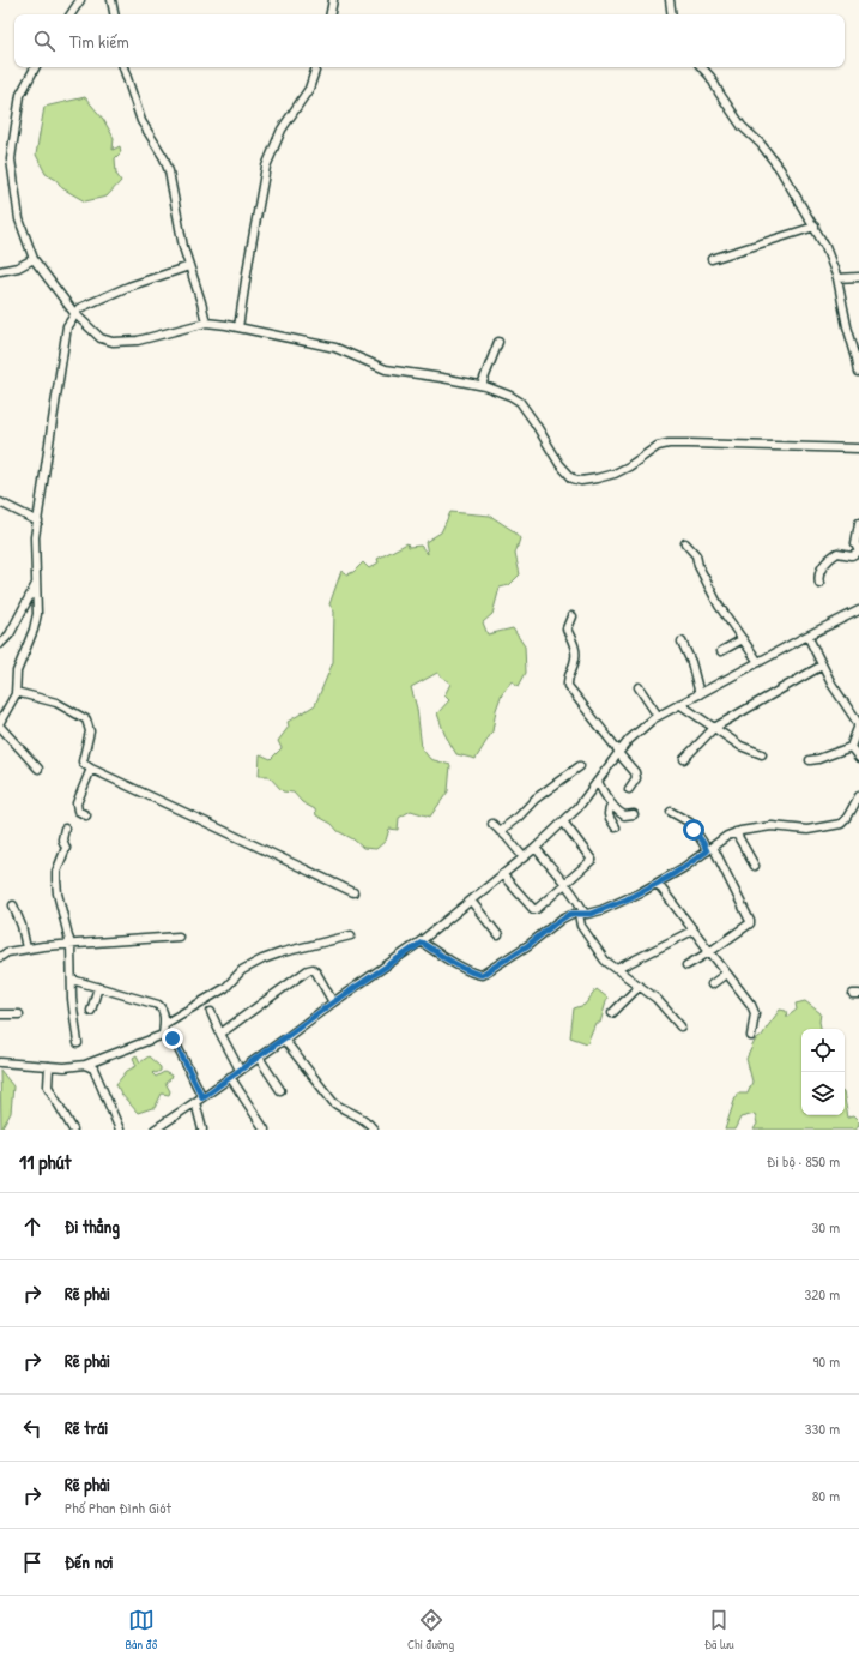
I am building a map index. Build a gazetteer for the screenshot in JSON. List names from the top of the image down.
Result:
{
  "page": {
    "search": "Tìm kiếm",
    "heading": ["11 phút", "Đi bộ · 850 m"],
    "list": [
      ["Đi thẳng", "30 m"],
      ["Rẽ phải", "320 m"],
      ["Rẽ phải", "90 m"],
      ["Rẽ trái", "330 m"],
      ["Rẽ phải", "Phố Phan Đình Giót", "80 m"],
      "Đến nơi"
    ],
    "nav": ["Bản đồ", "Chỉ đường", "Đã lưu"]
  }
}
